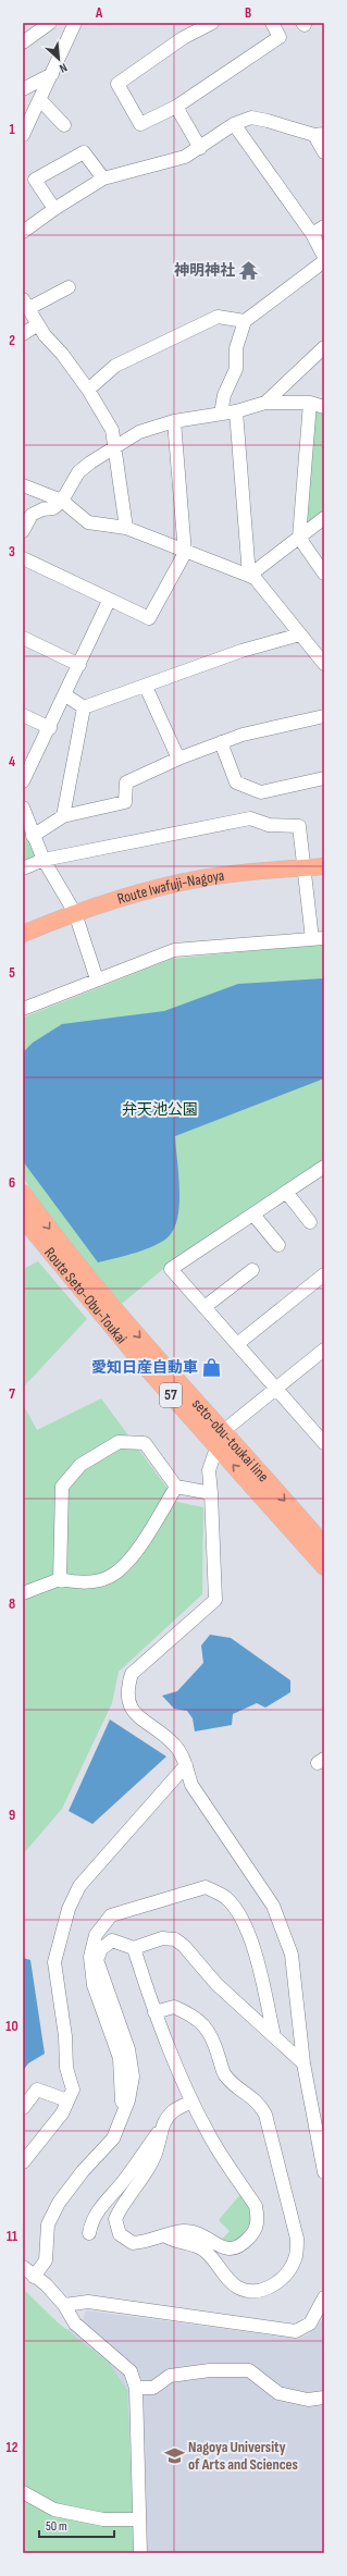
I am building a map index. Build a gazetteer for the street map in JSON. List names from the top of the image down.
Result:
{
  "streets": {
    "main road": [
      "Route Iwafuji-Nagoya",
      "Route Seto-Obu-Toukai",
      "57",
      "seto-obu-toukai line"
    ]
  },
  "crossings": [
    ["Route Seto-Obu-Toukai", "seto-obu-toukai line"]
  ],
  "one_way": ["Route Seto-Obu-Toukai", "seto-obu-toukai line"],
  "parks": ["弁天池公園"],
  "places": {
    "temple": ["神明神社"],
    "shop": ["愛知日産自動車"],
    "school or university": ["Nagoya University of Arts and Sciences"]
  },
  "scale_bar": "50 m",
  "north": "bottom right",
  "grid": {
    "columns": ["A", "B"],
    "rows": [
      "1",
      "2",
      "3",
      "4",
      "5",
      "6",
      "7",
      "8",
      "9",
      "10",
      "11",
      "12"
    ]
  }
}
